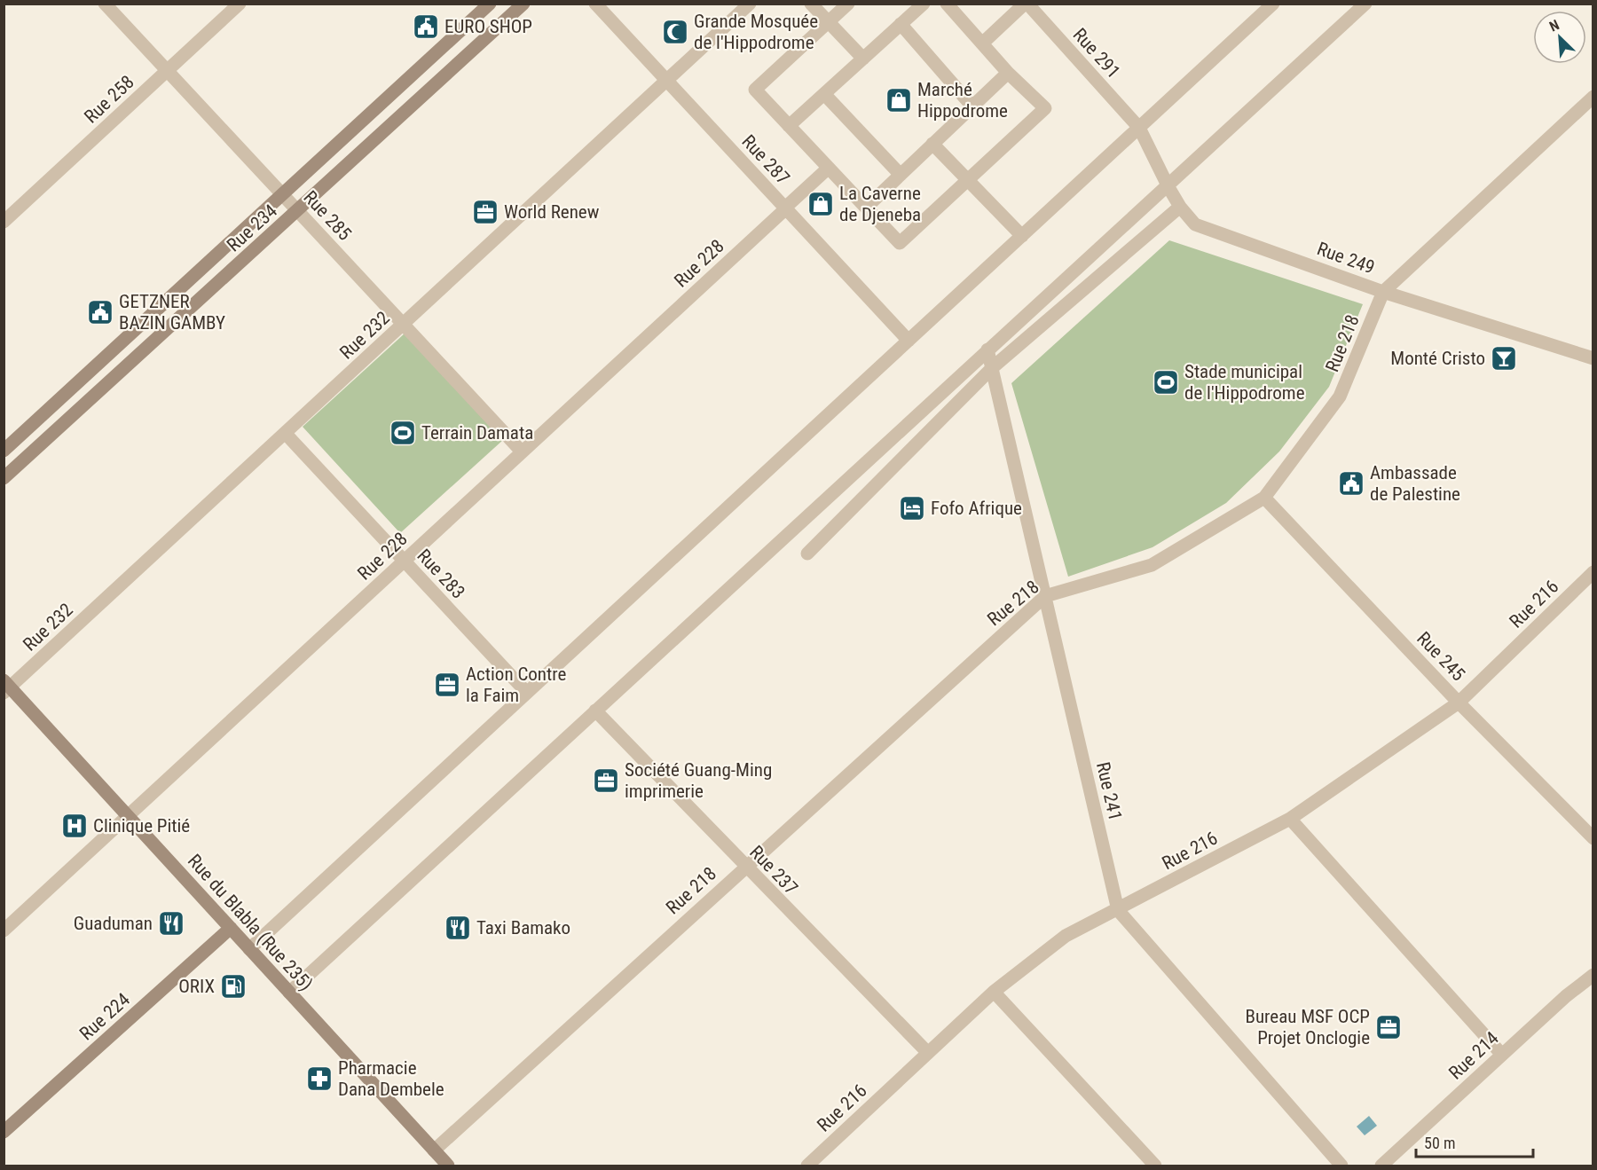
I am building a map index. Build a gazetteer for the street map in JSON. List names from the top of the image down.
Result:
{
  "streets": {
    "main road": ["Rue 234", "Rue du Blabla (Rue 235)", "Rue 224"],
    "street": [
      "Rue 291",
      "Rue 258",
      "Rue 287",
      "Rue 285",
      "Rue 249",
      "Rue 228",
      "Rue 232",
      "Rue 218",
      "Rue 283",
      "Rue 216",
      "Rue 245",
      "Rue 241",
      "Rue 237",
      "Rue 214"
    ]
  },
  "crossings": [
    ["Rue 291", "Rue 249"],
    ["Rue 258", "Rue 285"],
    ["Rue 287", "Rue 228"],
    ["Rue 287", "Rue 232"],
    ["Rue 285", "Rue 234"],
    ["Rue 285", "Rue 228"],
    ["Rue 285", "Rue 232"],
    ["Rue 249", "Rue 218"],
    ["Rue 228", "Rue 283"],
    ["Rue 228", "Rue du Blabla (Rue 235)"],
    ["Rue 232", "Rue 283"],
    ["Rue 232", "Rue du Blabla (Rue 235)"],
    ["Rue 218", "Rue 245"],
    ["Rue 218", "Rue 241"],
    ["Rue 218", "Rue 237"],
    ["Rue 218", "Rue du Blabla (Rue 235)"],
    ["Rue 216", "Rue 245"],
    ["Rue 216", "Rue 241"],
    ["Rue 216", "Rue 237"],
    ["Rue du Blabla (Rue 235)", "Rue 224"]
  ],
  "places": {
    "public building": ["EURO SHOP", "GETZNER BAZIN GAMBY", "Ambassade de Palestine"],
    "mosque": ["Grande Mosquée de l'Hippodrome"],
    "shop": ["Marché Hippodrome", "La Caverne de Djeneba"],
    "office": [
      "World Renew",
      "Action Contre la Faim",
      "Société Guang-Ming imprimerie",
      "Bureau MSF OCP Projet Onclogie"
    ],
    "bar": ["Monté Cristo"],
    "sports": ["Stade municipal de l'Hippodrome", "Terrain Damata"],
    "hotel": ["Fofo Afrique"],
    "hospital": ["Clinique Pitié"],
    "restaurant": ["Guaduman", "Taxi Bamako"],
    "fuel station": ["ORIX"],
    "pharmacy": ["Pharmacie Dana Dembele"]
  },
  "scale_bar": "50 m",
  "north": "top left"
}
